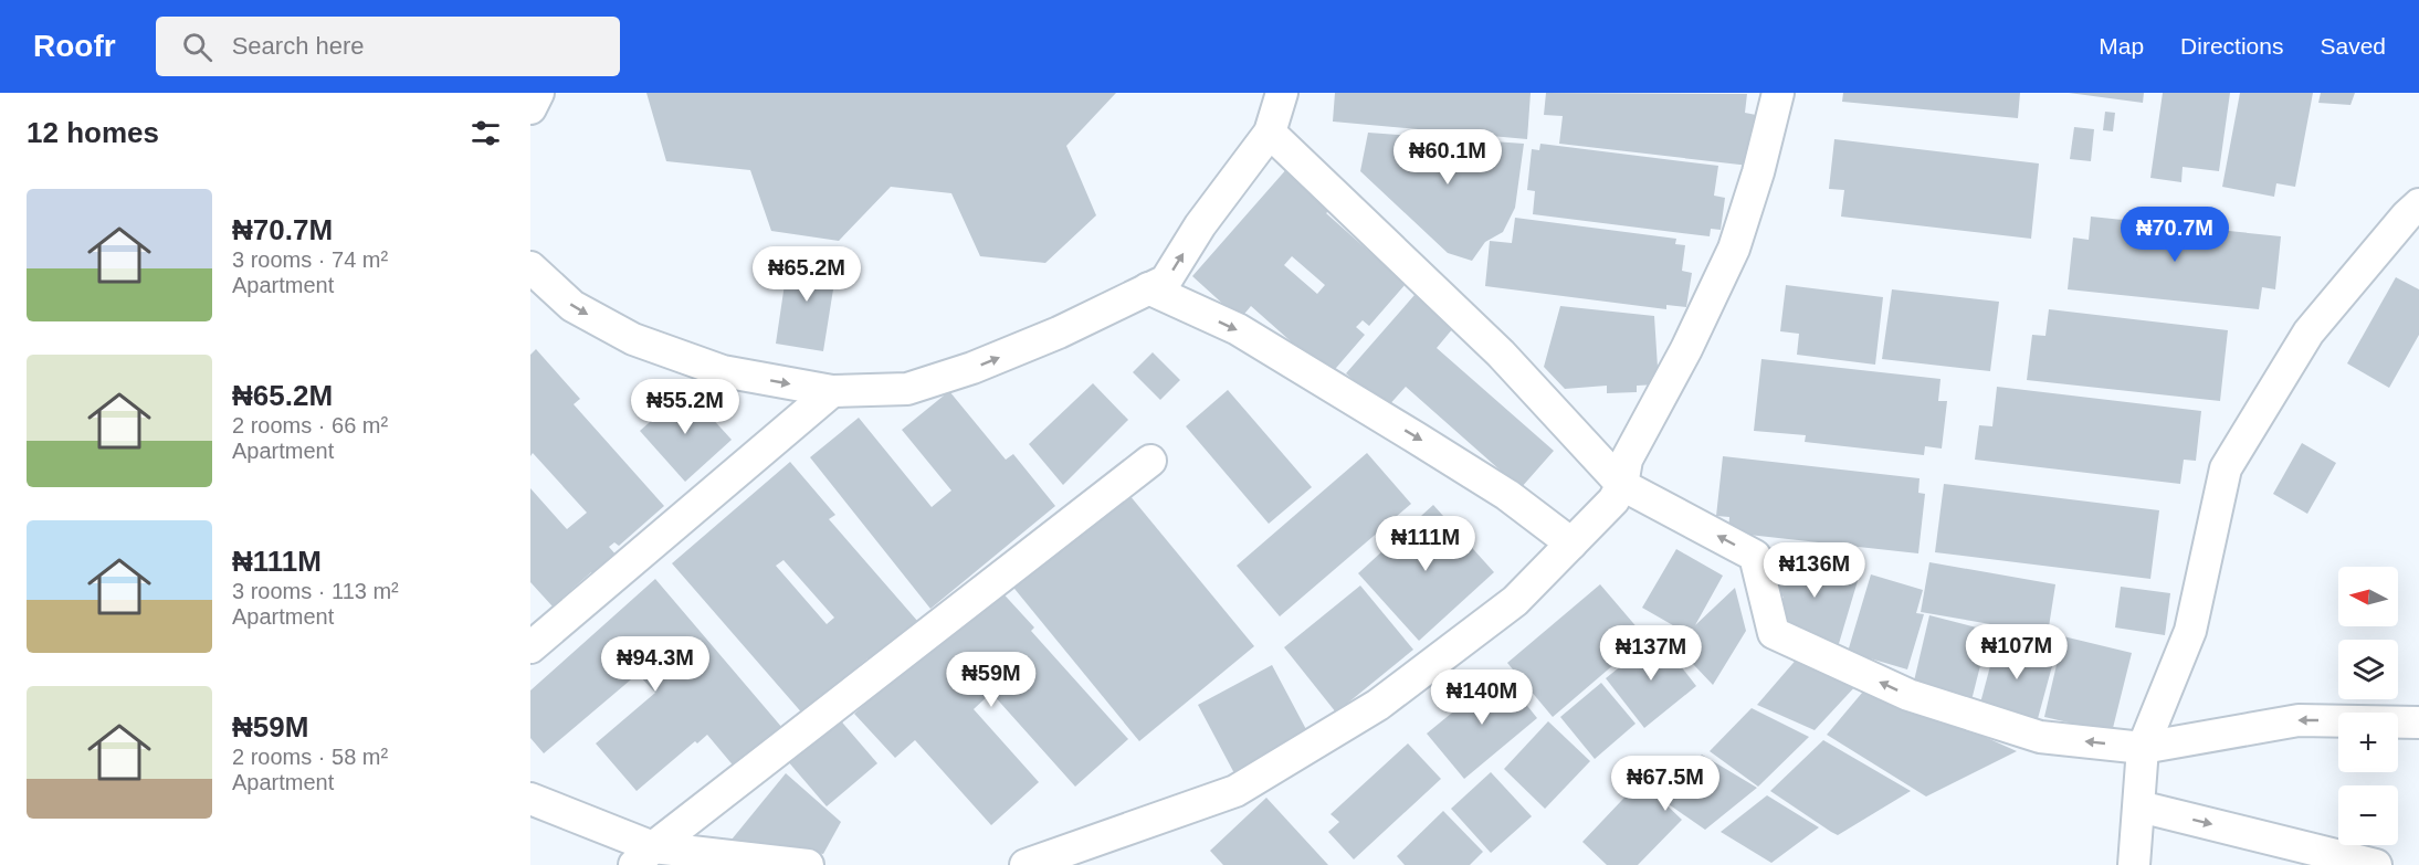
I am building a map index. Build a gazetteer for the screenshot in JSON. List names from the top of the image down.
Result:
{
  "north": "left",
  "page": {
    "header": "Roofr",
    "search": "Search here",
    "nav": ["Map", "Directions", "Saved"],
    "heading": "12 homes",
    "price": [
      "₦60.1M",
      "₦70.7M",
      "₦65.2M",
      "₦55.2M",
      "₦111M",
      "₦136M",
      "₦107M",
      "₦137M",
      "₦94.3M",
      "₦59M",
      "₦140M",
      "₦67.5M"
    ],
    "list": [
      {
        "name": "₦70.7M",
        "note": "3 rooms · 74 m² · Apartment"
      },
      {
        "name": "₦65.2M",
        "note": "2 rooms · 66 m² · Apartment"
      },
      {
        "name": "₦111M",
        "note": "3 rooms · 113 m² · Apartment"
      },
      {
        "name": "₦59M",
        "note": "2 rooms · 58 m² · Apartment"
      }
    ],
    "map_buttons": ["+", "−"]
  }
}
